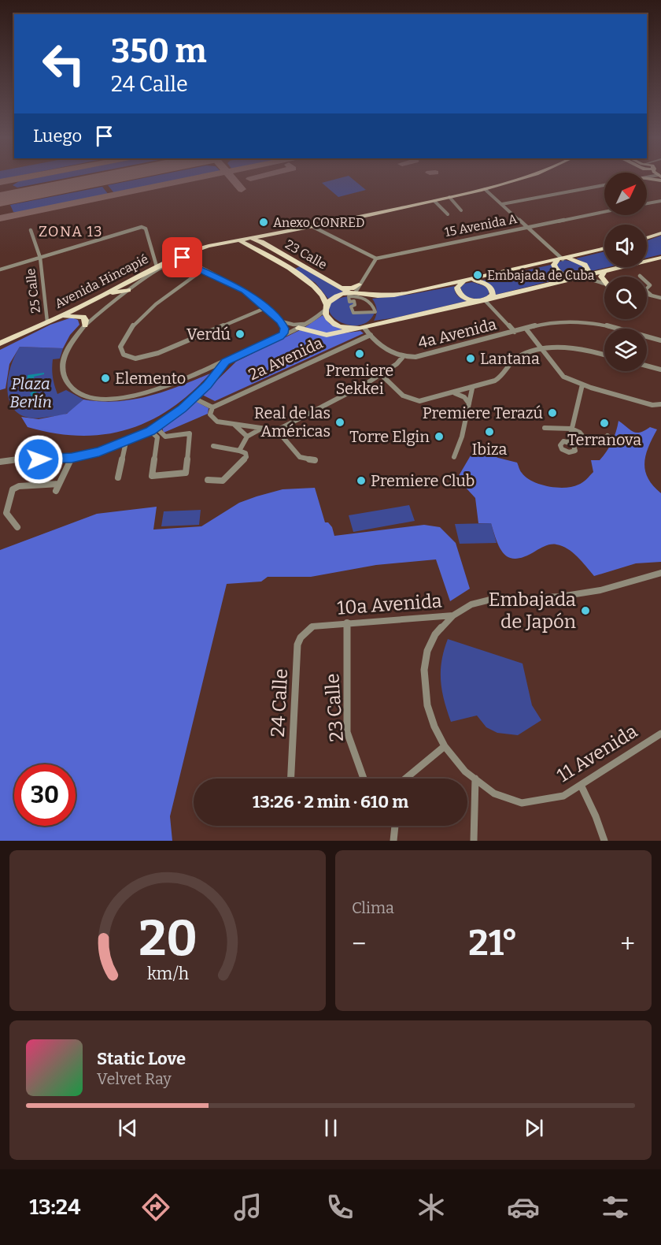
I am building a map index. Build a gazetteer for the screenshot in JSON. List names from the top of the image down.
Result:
{
  "streets": {
    "main road": ["23 Calle", "Avenida Hincapié"],
    "street": [
      "15 Avenida A",
      "25 Calle",
      "4a Avenida",
      "2a Avenida",
      "10a Avenida",
      "24 Calle",
      "11 Avenida"
    ]
  },
  "crossings": [
    ["23 Calle", "Avenida Hincapié"],
    ["23 Calle", "2a Avenida"],
    ["23 Calle", "10a Avenida"],
    ["Avenida Hincapié", "25 Calle"],
    ["10a Avenida", "24 Calle"]
  ],
  "districts": ["ZONA 13"],
  "parks": ["Plaza Berlín"],
  "places": [
    "Anexo CONRED",
    "Embajada de Cuba",
    "Verdú",
    "Premiere Sekkei",
    "Lantana",
    "Elemento",
    "Premiere Terazú",
    "Real de las Américas",
    "Terranova",
    "Ibiza",
    "Torre Elgin",
    "Premiere Club",
    "Embajada de Japón"
  ],
  "north": "top right",
  "page": {
    "turn": ["350 m", "24 Calle"],
    "then": "Luego",
    "limit": "30",
    "trip": "13:26 · 2 min · 610 m",
    "tile": "Clima",
    "heat": ["−", "21°", "+"],
    "song": ["Static Love", "Velvet Ray"],
    "tabs": "13:24",
    "gauge": ["20", "km/h"]
  }
}
